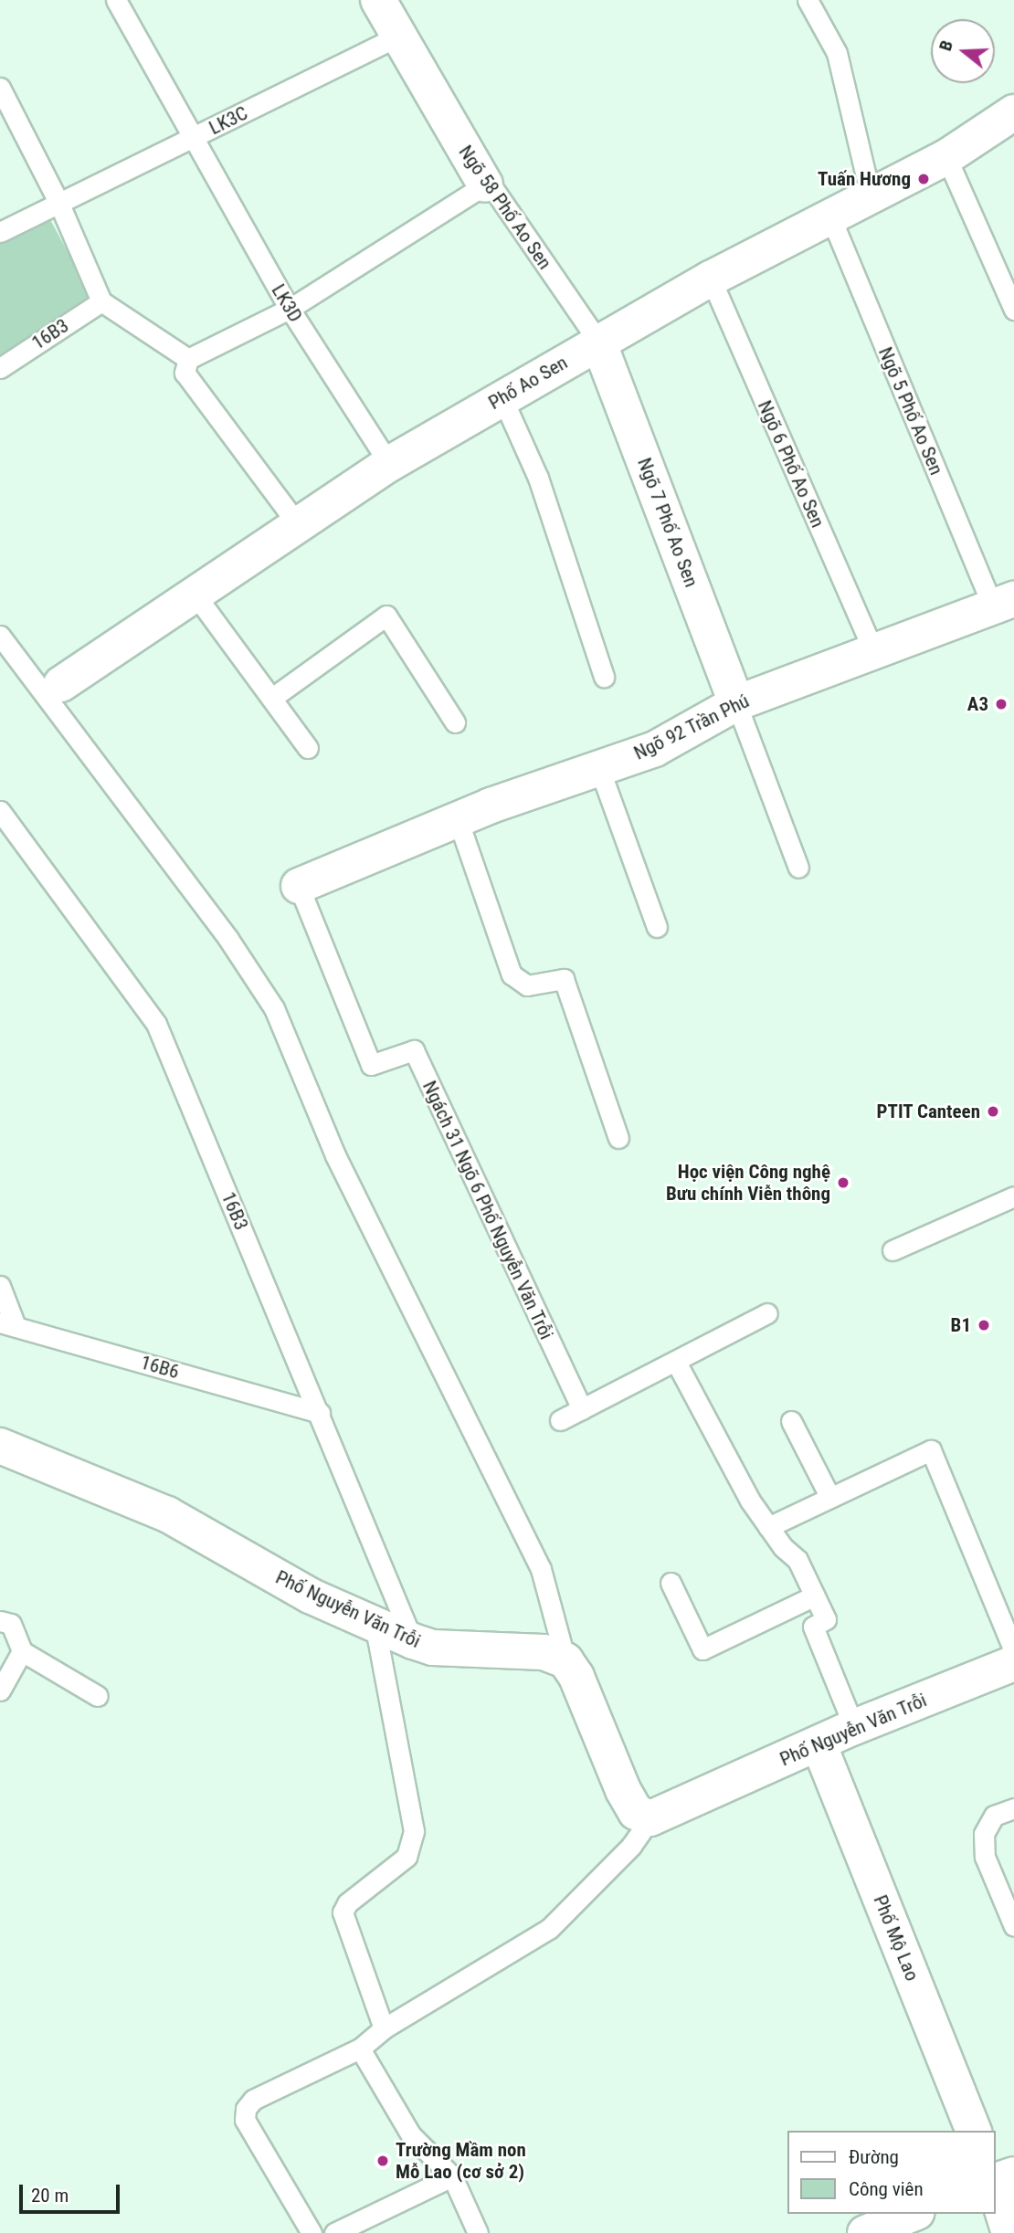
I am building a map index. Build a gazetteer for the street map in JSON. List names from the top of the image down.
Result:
{
  "streets": {
    "street": [
      "Ngõ 58 Phố Ao Sen",
      "Phố Ao Sen",
      "Ngõ 7 Phố Ao Sen",
      "Ngõ 92 Trần Phú",
      "Phố Nguyễn Văn Trỗi",
      "Phố Mộ Lao"
    ],
    "lane": [
      "LK3C",
      "LK3D",
      "16B3",
      "Ngõ 5 Phố Ao Sen",
      "Ngõ 6 Phố Ao Sen",
      "Ngách 31 Ngõ 6 Phố Nguyễn Văn Trỗi",
      "16B6"
    ]
  },
  "crossings": [
    ["LK3C", "Ngõ 58 Phố Ao Sen"],
    ["LK3C", "LK3D"],
    ["Ngõ 58 Phố Ao Sen", "Phố Ao Sen"],
    ["Ngõ 58 Phố Ao Sen", "Ngõ 7 Phố Ao Sen"],
    ["LK3D", "Phố Ao Sen"],
    ["16B3", "16B6"],
    ["16B3", "Phố Nguyễn Văn Trỗi"],
    ["Phố Ao Sen", "Ngõ 5 Phố Ao Sen"],
    ["Phố Ao Sen", "Ngõ 6 Phố Ao Sen"],
    ["Phố Ao Sen", "Ngõ 7 Phố Ao Sen"],
    ["Ngõ 5 Phố Ao Sen", "Ngõ 92 Trần Phú"],
    ["Ngõ 6 Phố Ao Sen", "Ngõ 92 Trần Phú"],
    ["Ngõ 7 Phố Ao Sen", "Ngõ 92 Trần Phú"],
    ["Ngõ 92 Trần Phú", "Ngách 31 Ngõ 6 Phố Nguyễn Văn Trỗi"],
    ["Phố Nguyễn Văn Trỗi", "Phố Mộ Lao"]
  ],
  "places": [
    "Tuấn Hương",
    "A3",
    "PTIT Canteen",
    "Học viện Công nghệ Bưu chính Viễn thông",
    "B1",
    "Trường Mầm non Mỗ Lao (cơ sở 2)"
  ],
  "legend": ["Đường", "Công viên"],
  "scale_bar": "20 m",
  "north": "left"
}
